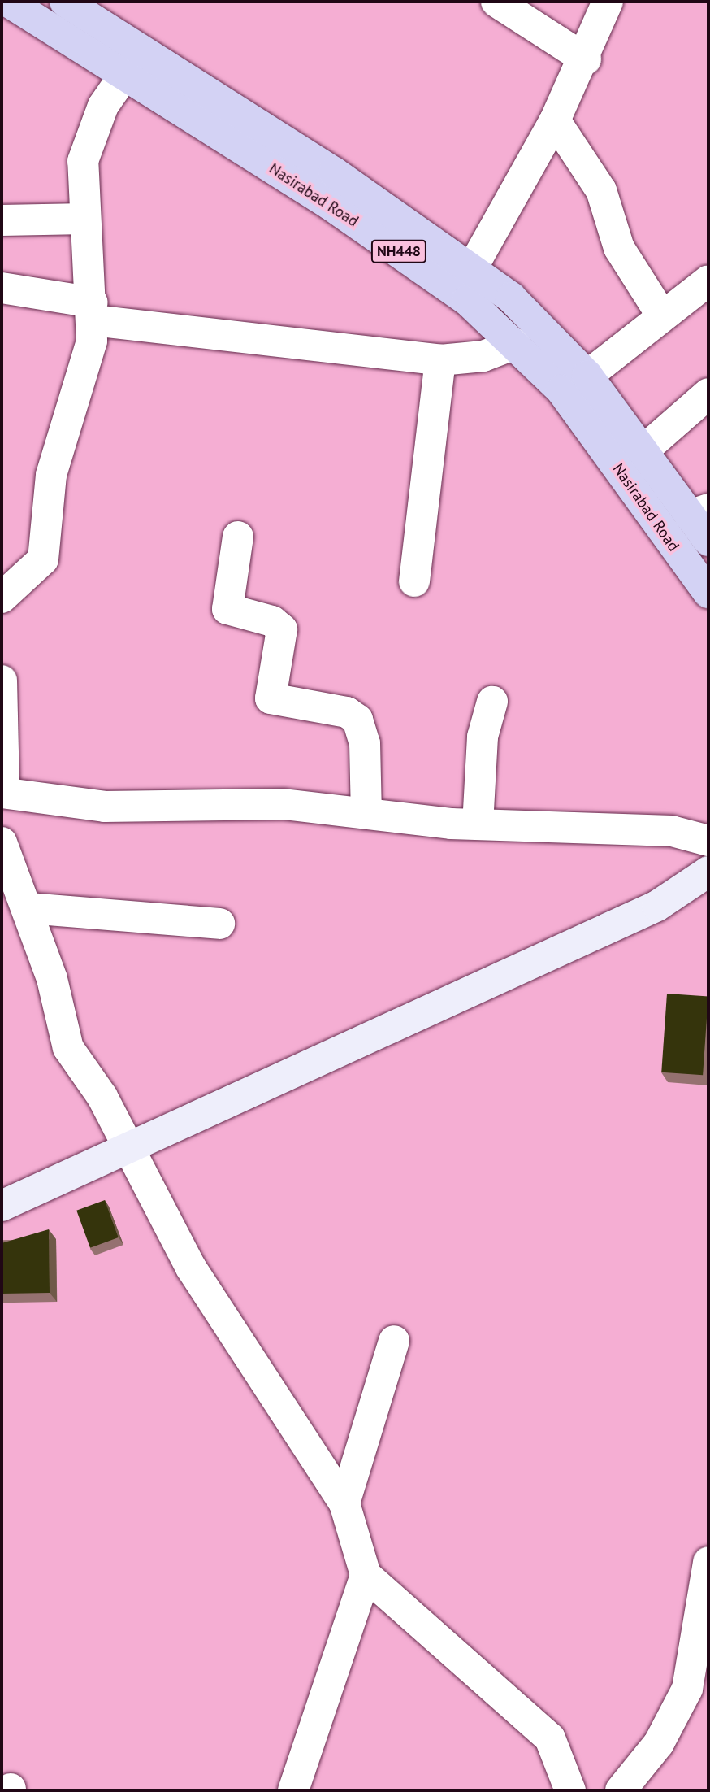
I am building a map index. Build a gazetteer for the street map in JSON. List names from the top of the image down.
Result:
{
  "streets": {
    "highway": ["Nasirabad Road", "NH448"]
  }
}
